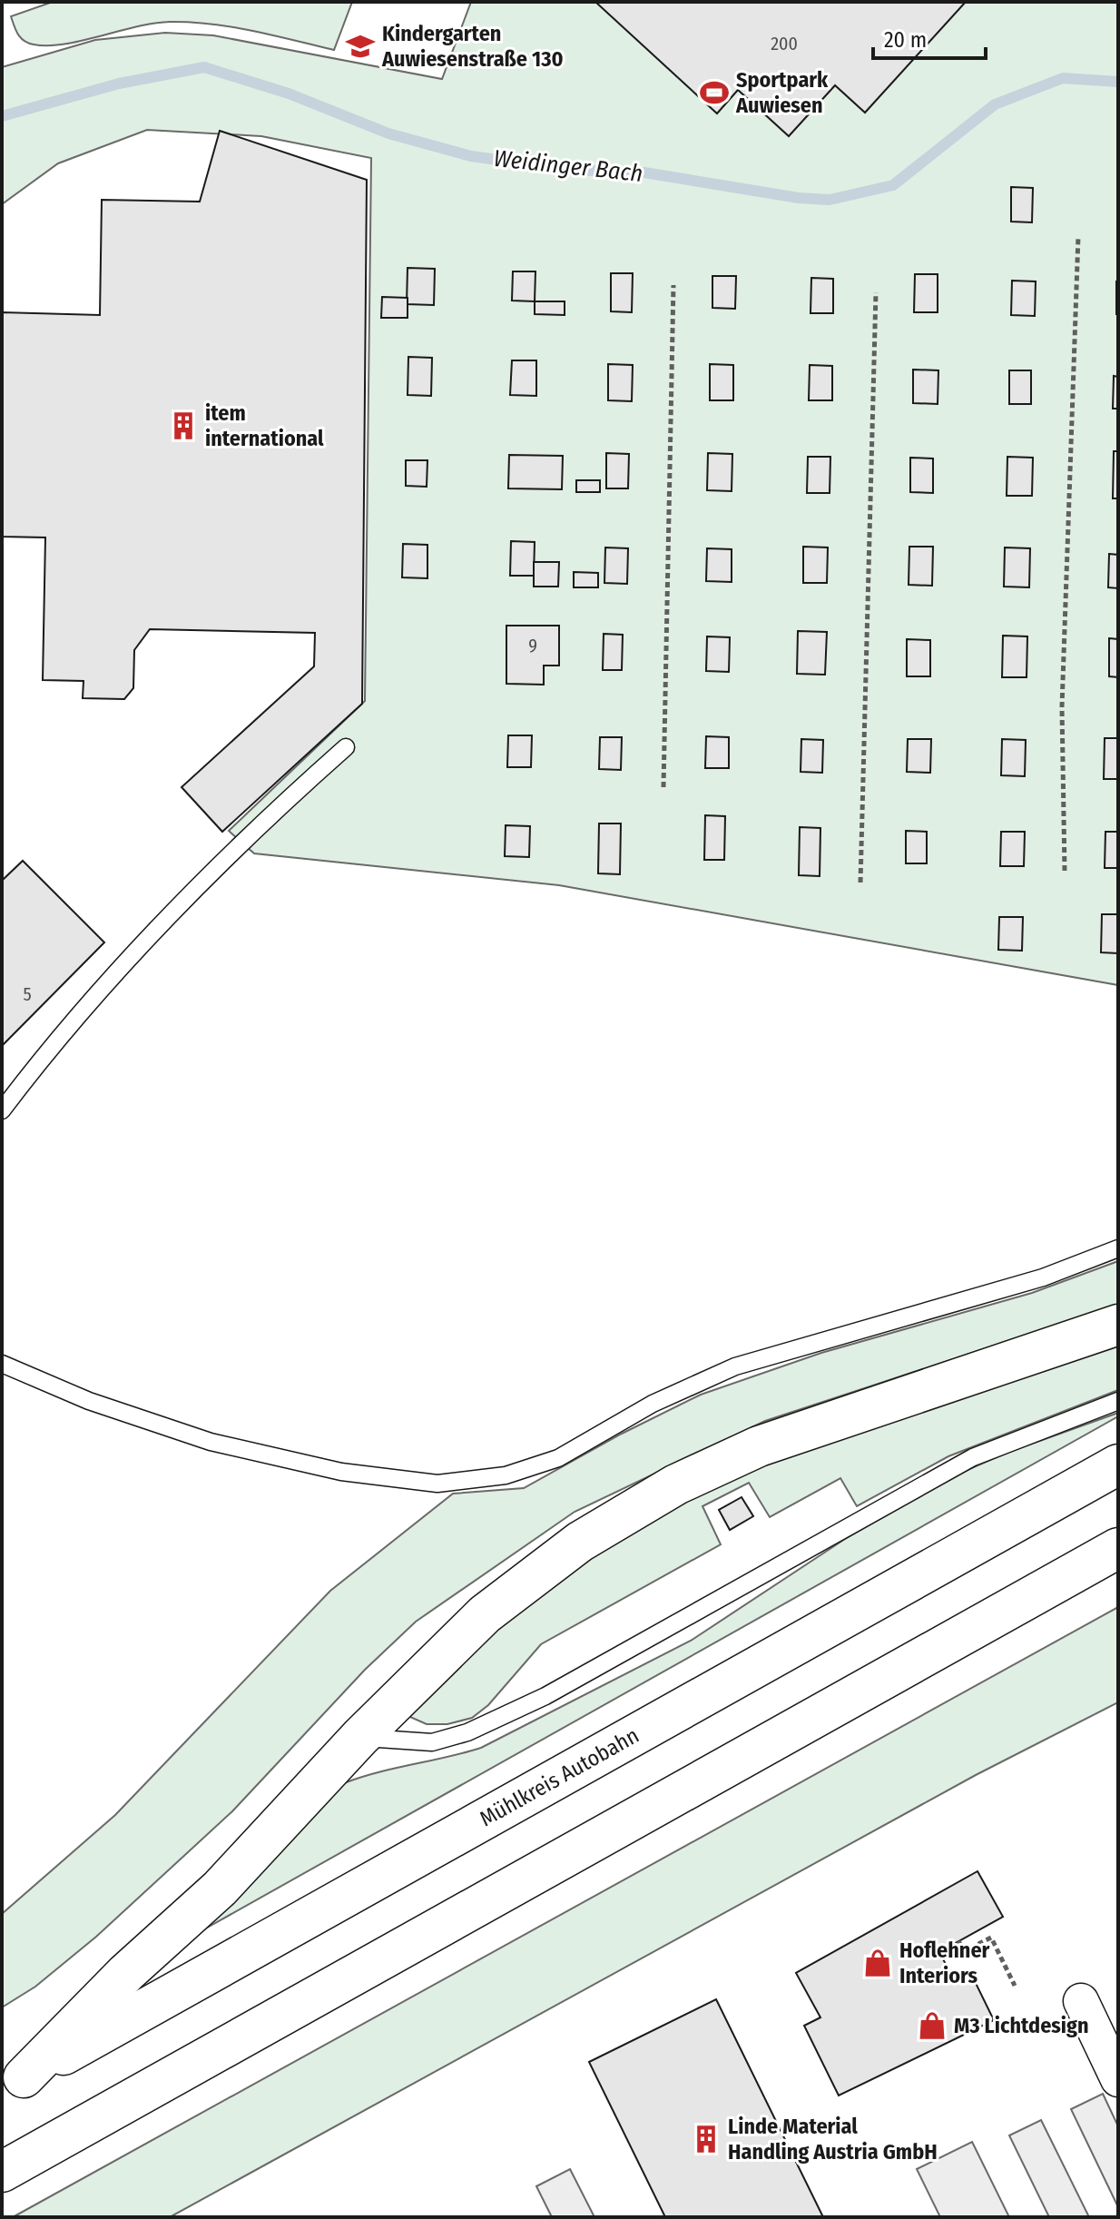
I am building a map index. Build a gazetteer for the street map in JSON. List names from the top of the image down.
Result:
{
  "streets": {
    "highway": ["Mühlkreis Autobahn"]
  },
  "water": ["Weidinger Bach"],
  "places": {
    "school or university": ["Kindergarten Auwiesenstraße 130"],
    "sports": ["Sportpark Auwiesen"],
    "building": ["item international", "Linde Material Handling Austria GmbH"],
    "shop": ["Hoflehner Interiors", "M3 Lichtdesign"]
  },
  "house_numbers": ["200", "9", "5"],
  "scale_bar": "20 m"
}
